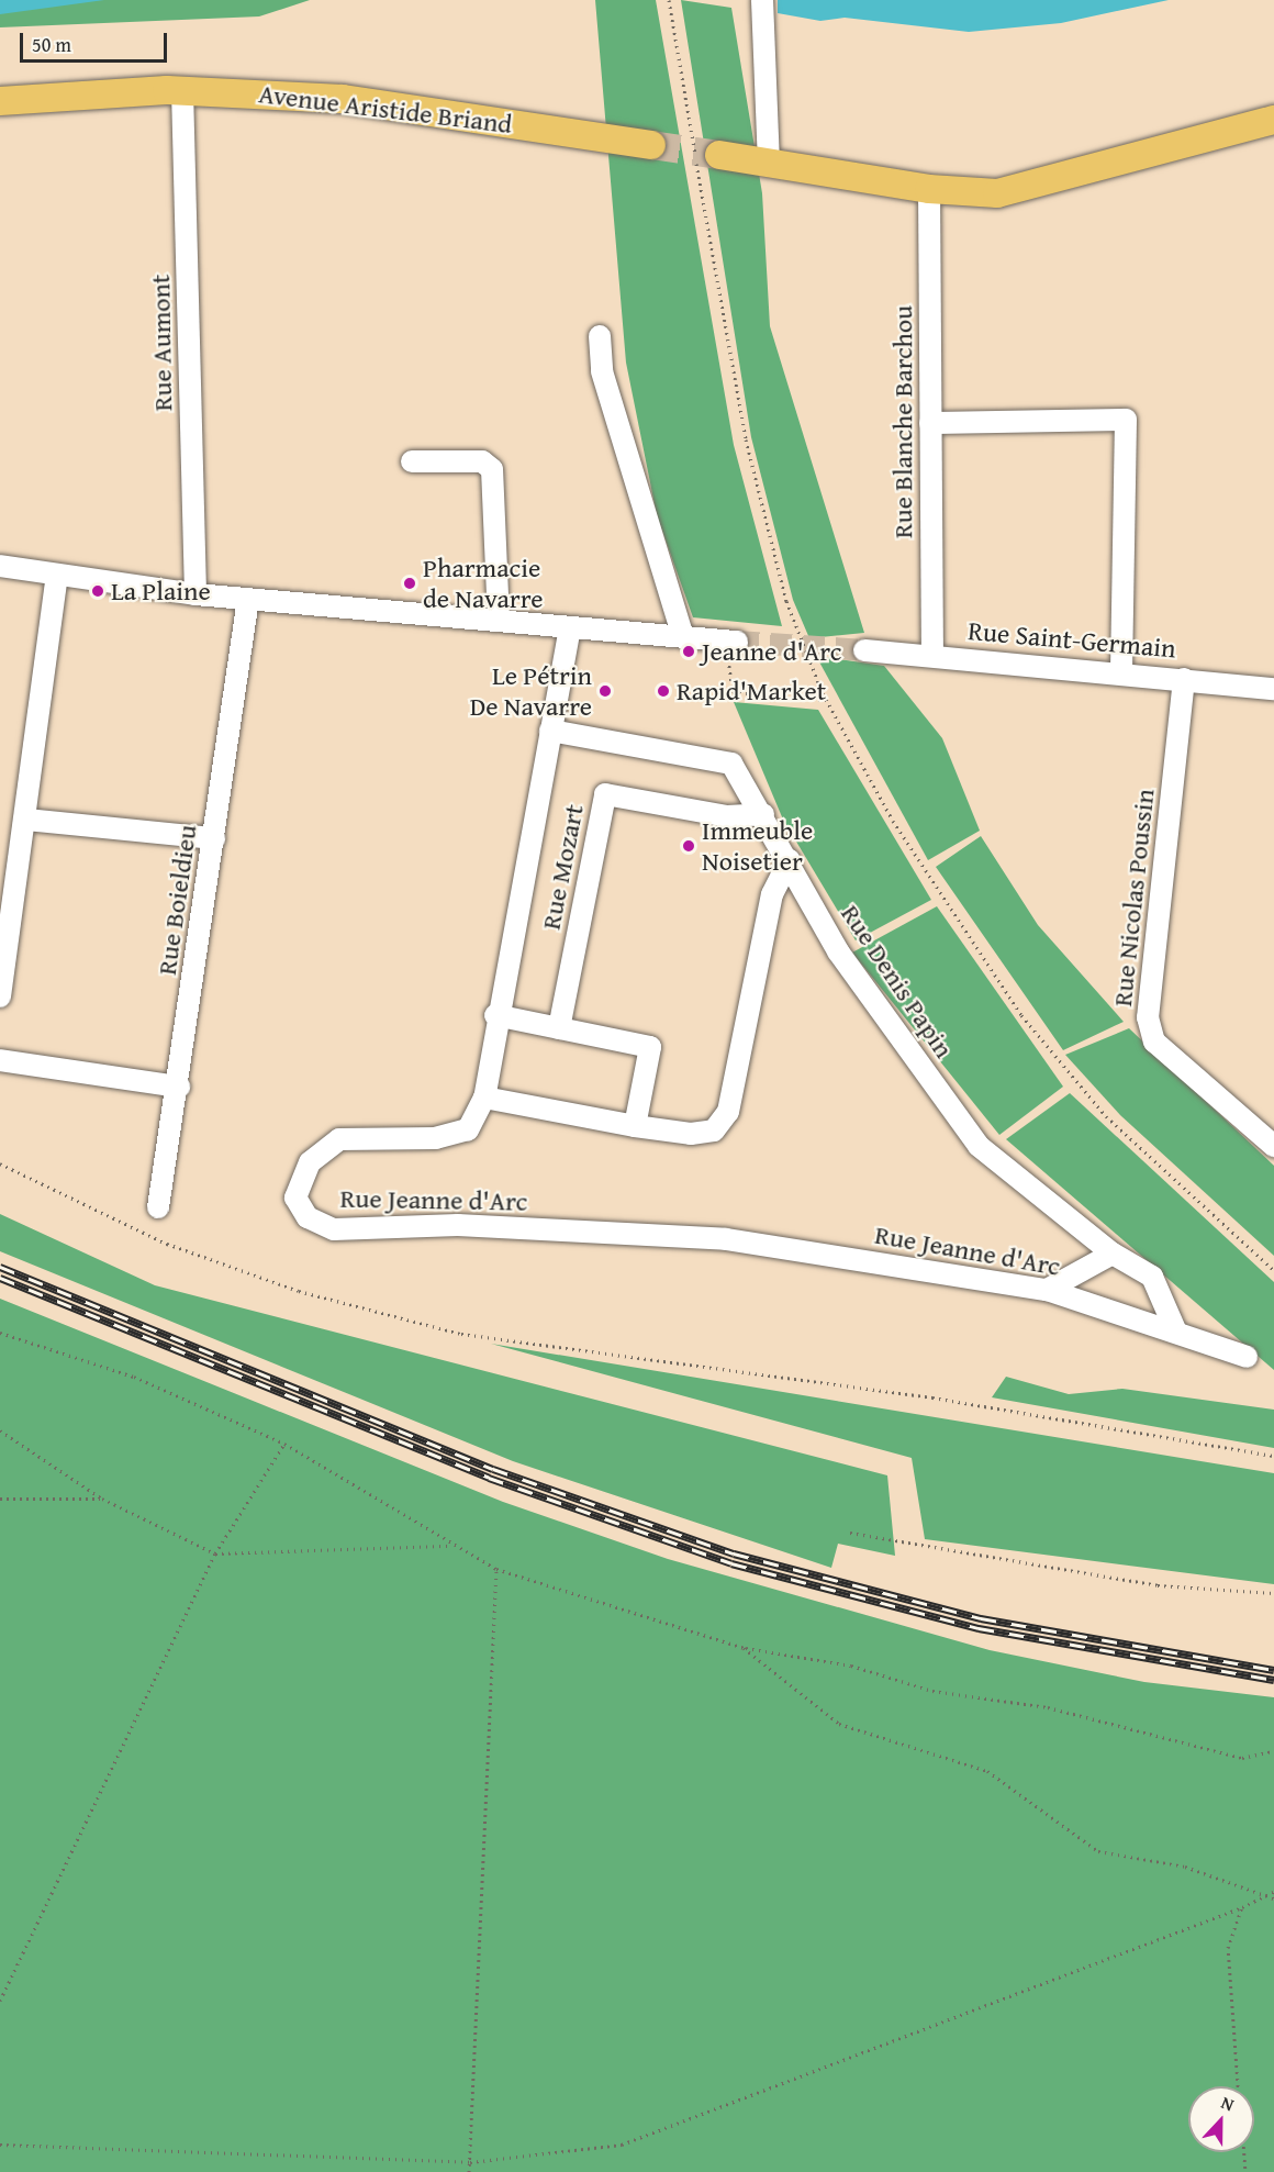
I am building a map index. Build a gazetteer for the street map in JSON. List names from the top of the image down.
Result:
{
  "streets": {
    "main road": ["Avenue Aristide Briand"],
    "street": [
      "Rue Aumont",
      "Rue Blanche Barchou",
      "Rue Saint-Germain",
      "Rue Mozart",
      "Rue Nicolas Poussin",
      "Rue Boieldieu",
      "Rue Denis Papin",
      "Rue Jeanne d'Arc"
    ]
  },
  "crossings": [
    ["Avenue Aristide Briand", "Rue Aumont"],
    ["Rue Blanche Barchou", "Rue Saint-Germain"],
    ["Rue Saint-Germain", "Rue Nicolas Poussin"],
    ["Rue Mozart", "Rue Denis Papin"],
    ["Rue Denis Papin", "Rue Jeanne d'Arc"]
  ],
  "places": [
    "Pharmacie de Navarre",
    "La Plaine",
    "Jeanne d'Arc",
    "Le Pétrin De Navarre",
    "Rapid'Market",
    "Immeuble Noisetier"
  ],
  "scale_bar": "50 m",
  "north": "top"
}
